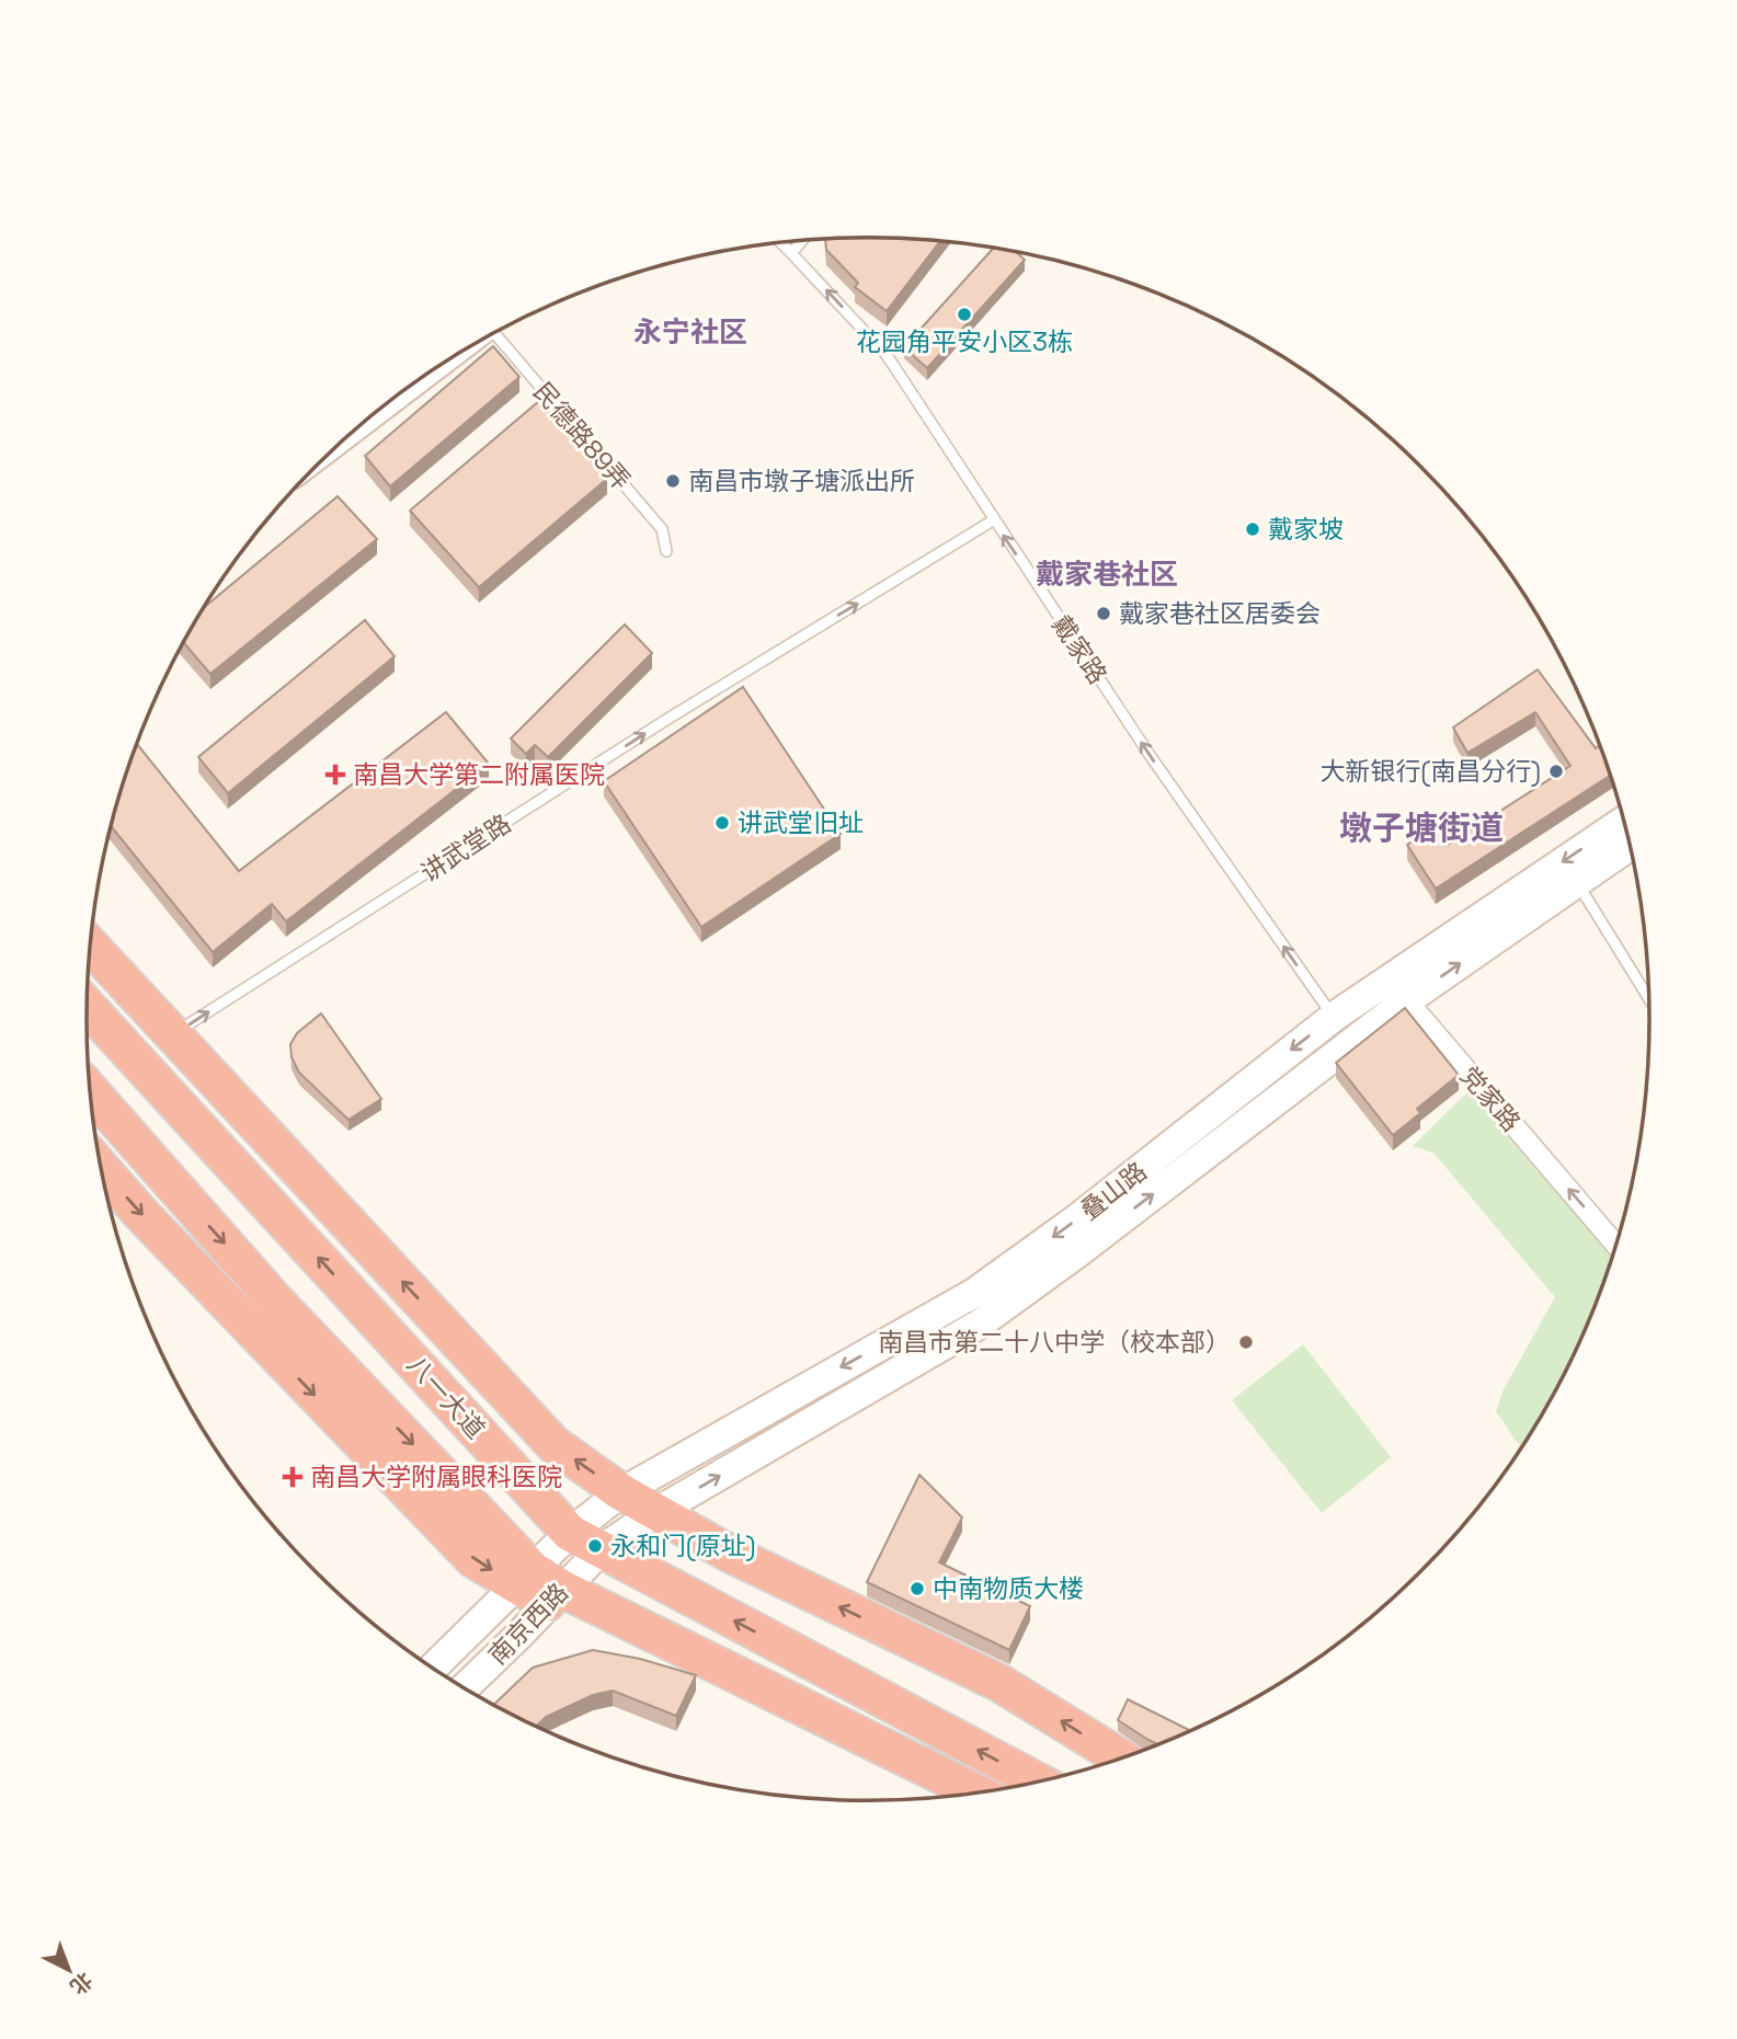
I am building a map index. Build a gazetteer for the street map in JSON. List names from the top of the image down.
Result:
{
  "streets": {
    "highway": ["八一大道"],
    "main road": ["叠山路", "南京西路"],
    "street": ["党家路"],
    "lane": ["民德路89弄", "戴家路", "讲武堂路"]
  },
  "crossings": [
    ["戴家路", "讲武堂路"],
    ["戴家路", "叠山路"],
    ["讲武堂路", "八一大道"],
    ["党家路", "叠山路"],
    ["叠山路", "八一大道"],
    ["叠山路", "南京西路"],
    ["八一大道", "南京西路"]
  ],
  "one_way": ["戴家路", "讲武堂路", "党家路"],
  "districts": ["永宁社区", "戴家巷社区", "墩子塘街道"],
  "places": {
    "other": [
      "花园角平安小区3栋",
      "南昌市墩子塘派出所",
      "戴家坡",
      "戴家巷社区居委会",
      "大新银行(南昌分行)",
      "讲武堂旧址",
      "南昌市第二十八中学（校本部）",
      "永和门(原址)",
      "中南物质大楼"
    ],
    "health": ["南昌大学第二附属医院", "南昌大学附属眼科医院"]
  },
  "north": "bottom right"
}
